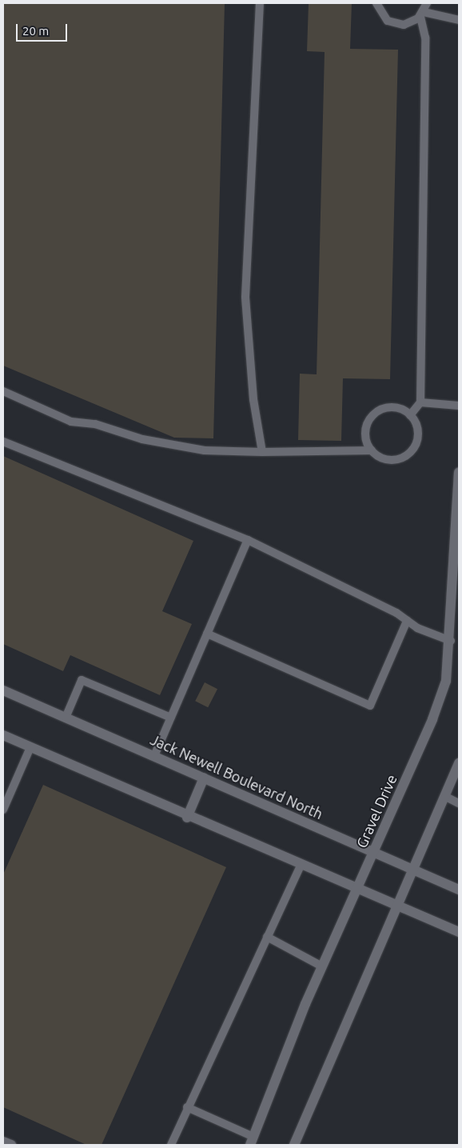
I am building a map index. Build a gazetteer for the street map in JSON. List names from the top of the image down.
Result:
{
  "streets": {
    "street": ["Jack Newell Boulevard North", "Gravel Drive"]
  },
  "crossings": [
    ["Jack Newell Boulevard North", "Gravel Drive"]
  ],
  "scale_bar": "20 m"
}
